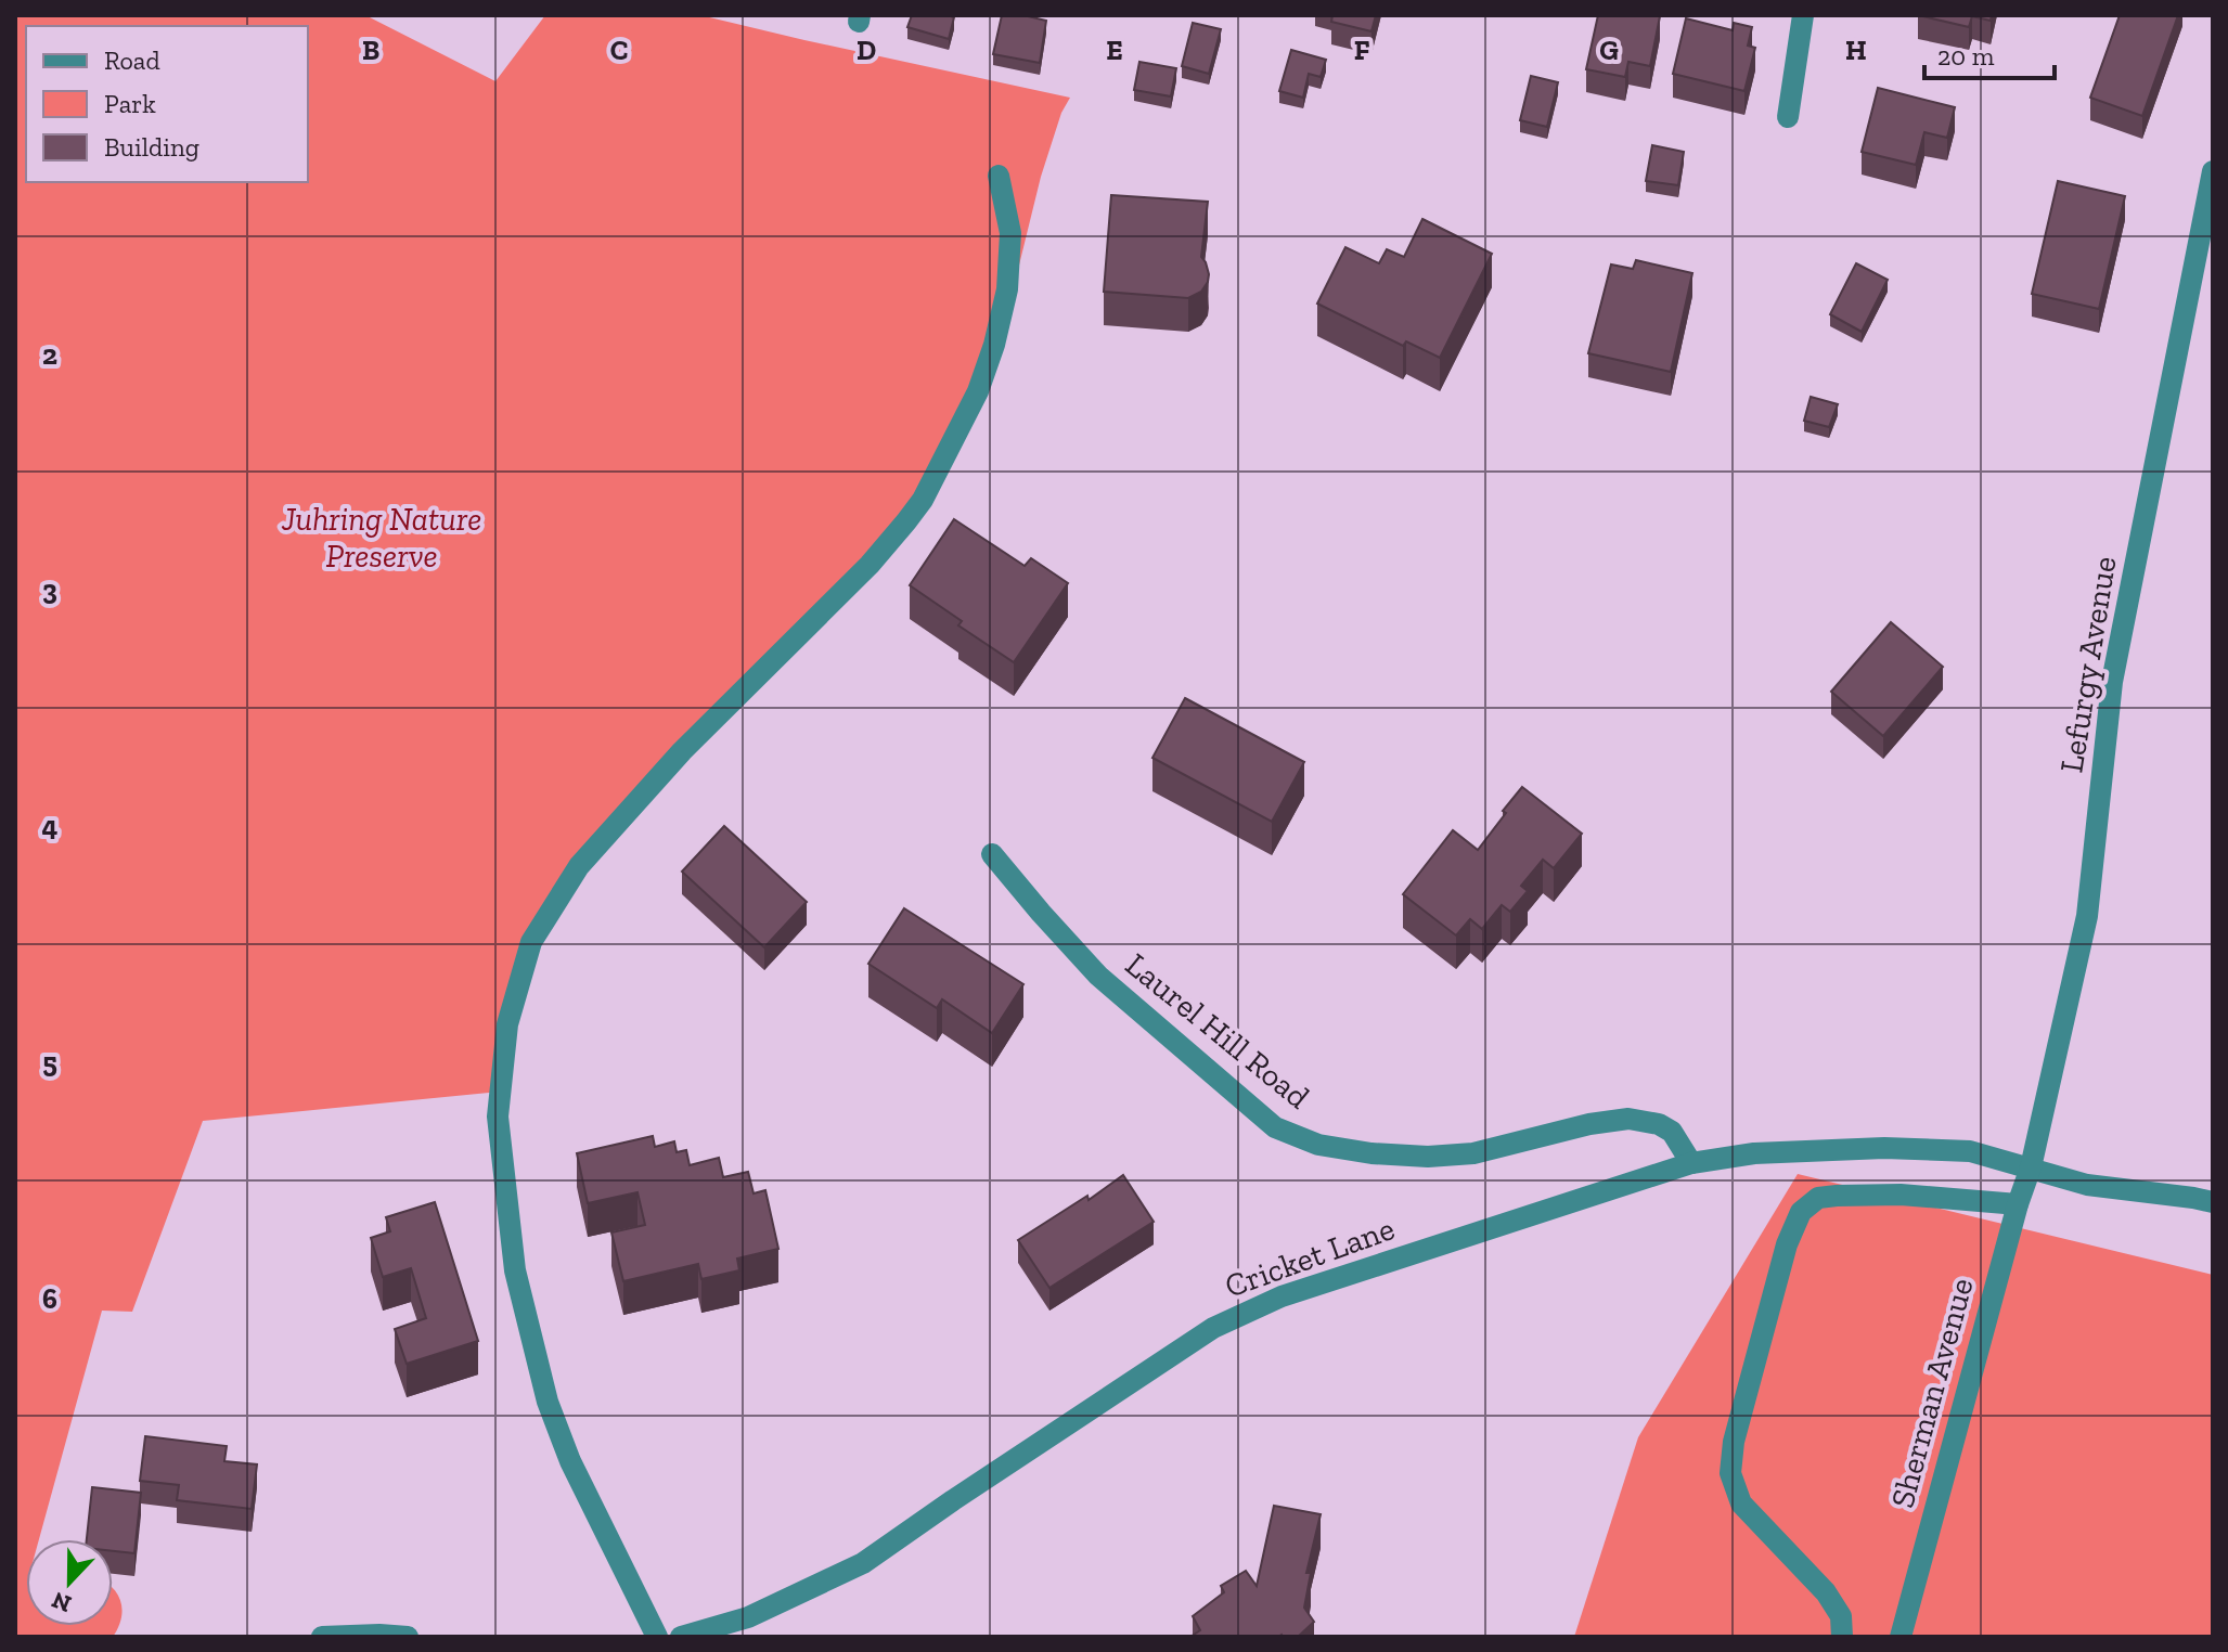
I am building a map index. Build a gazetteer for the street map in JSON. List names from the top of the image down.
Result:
{
  "streets": {
    "street": [
      "Lefurgy Avenue",
      "Laurel Hill Road",
      "Cricket Lane",
      "Sherman Avenue"
    ]
  },
  "crossings": [
    ["Lefurgy Avenue", "Cricket Lane"],
    ["Lefurgy Avenue", "Sherman Avenue"],
    ["Laurel Hill Road", "Cricket Lane"],
    ["Cricket Lane", "Sherman Avenue"]
  ],
  "parks": ["Juhring Nature Preserve"],
  "legend": ["Road", "Park", "Building"],
  "scale_bar": "20 m",
  "north": "bottom",
  "grid": {
    "columns": [
      "B",
      "C",
      "D",
      "E",
      "F",
      "G",
      "H"
    ],
    "rows": [
      "2",
      "3",
      "4",
      "5",
      "6"
    ]
  }
}
